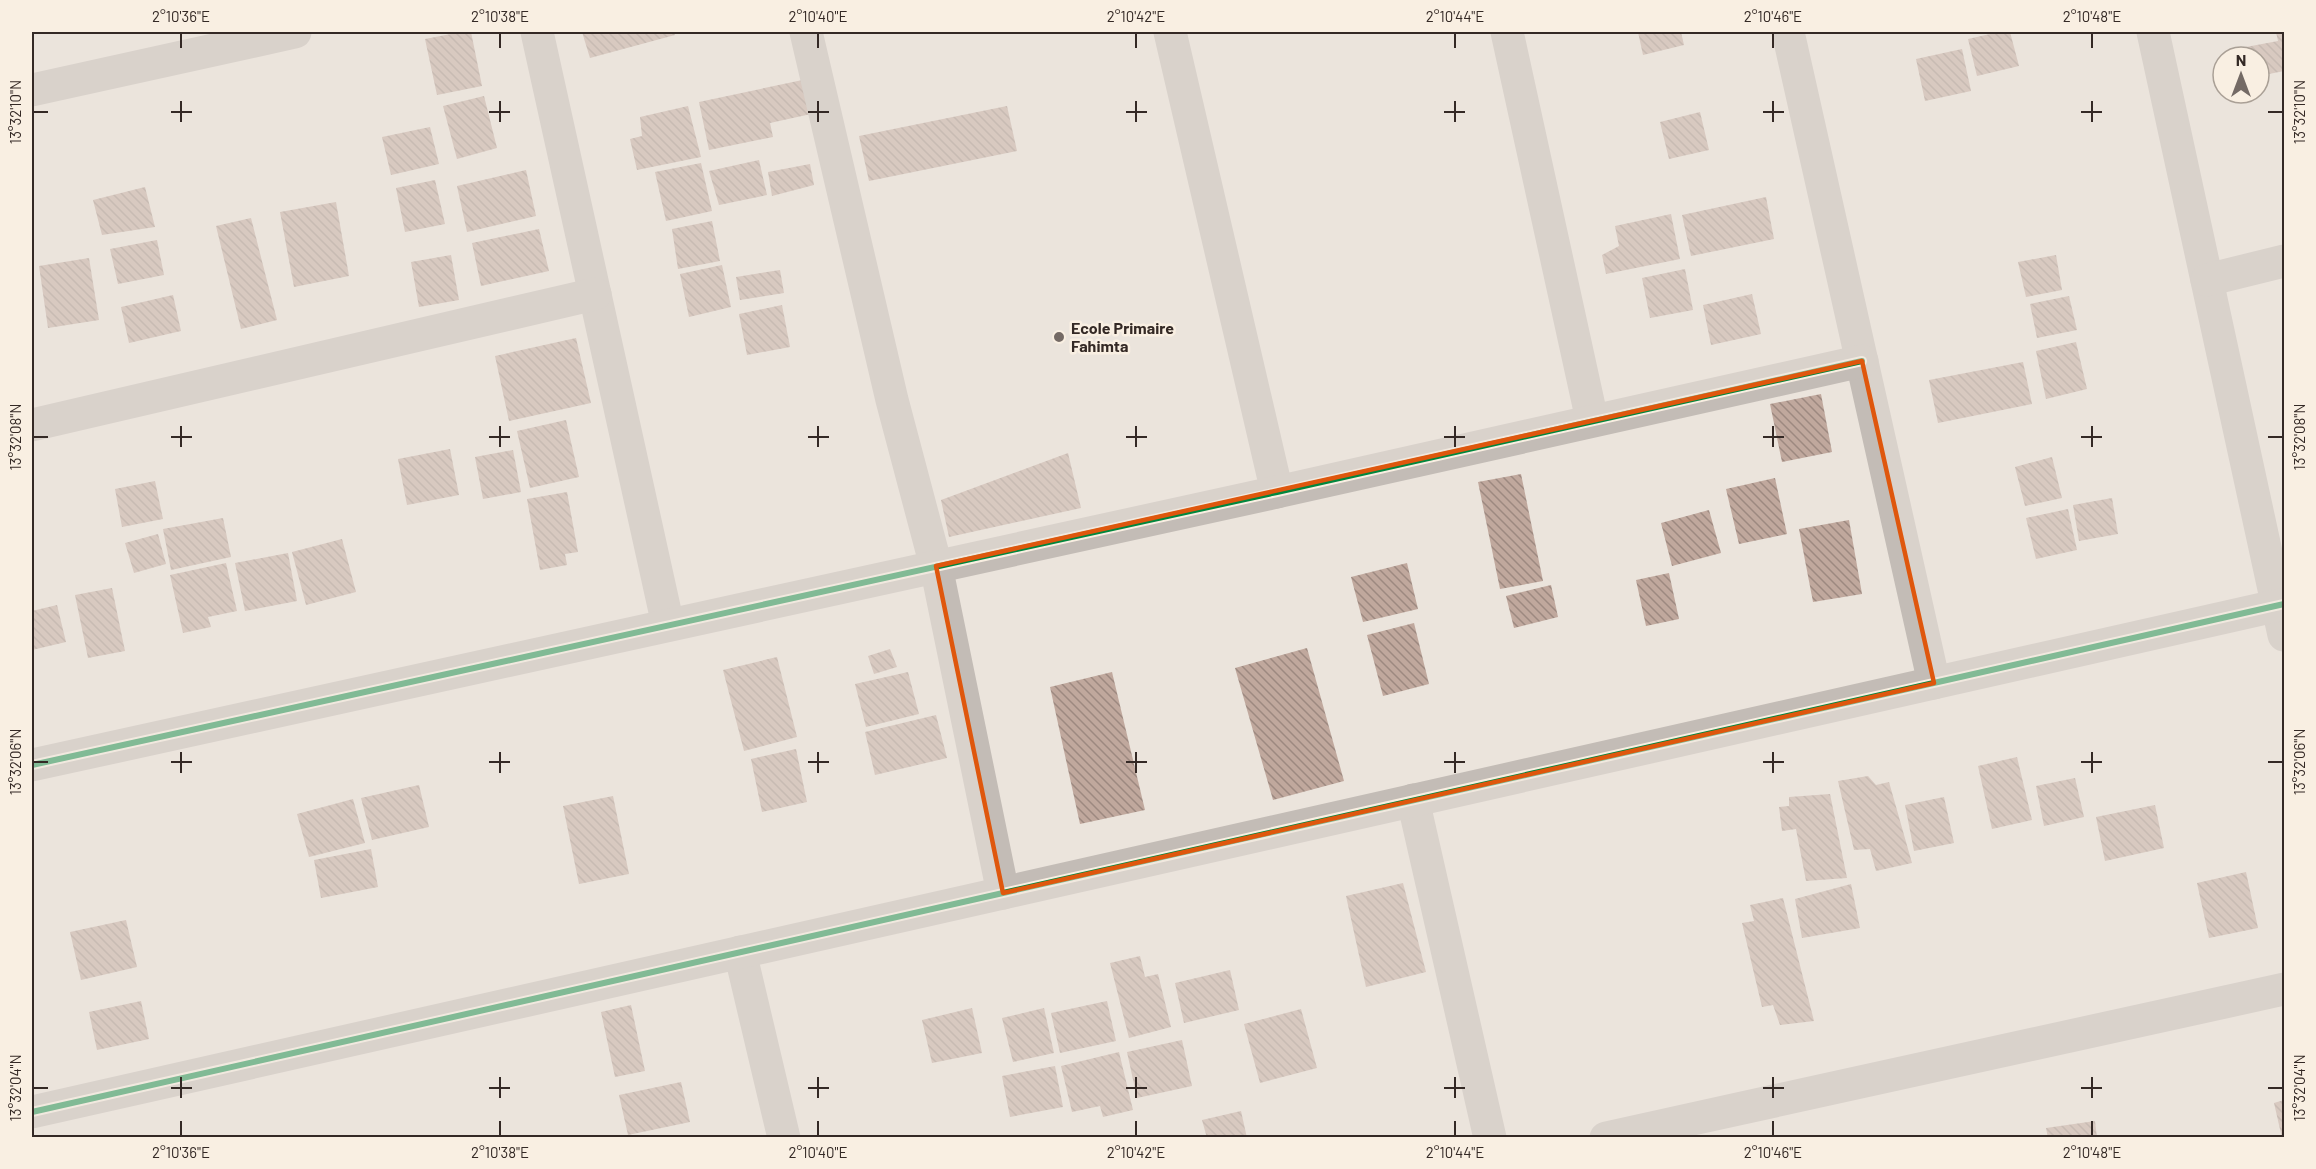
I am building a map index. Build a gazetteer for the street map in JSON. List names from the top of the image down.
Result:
{
  "places": ["Ecole Primaire Fahimta"],
  "north": "top",
  "coordinates": [
    "2°10'36\"E",
    "2°10'38\"E",
    "2°10'40\"E",
    "2°10'42\"E",
    "2°10'44\"E",
    "2°10'46\"E",
    "2°10'48\"E",
    "13°32'10\"N",
    "13°32'08\"N",
    "13°32'06\"N",
    "13°32'04\"N"
  ]
}
